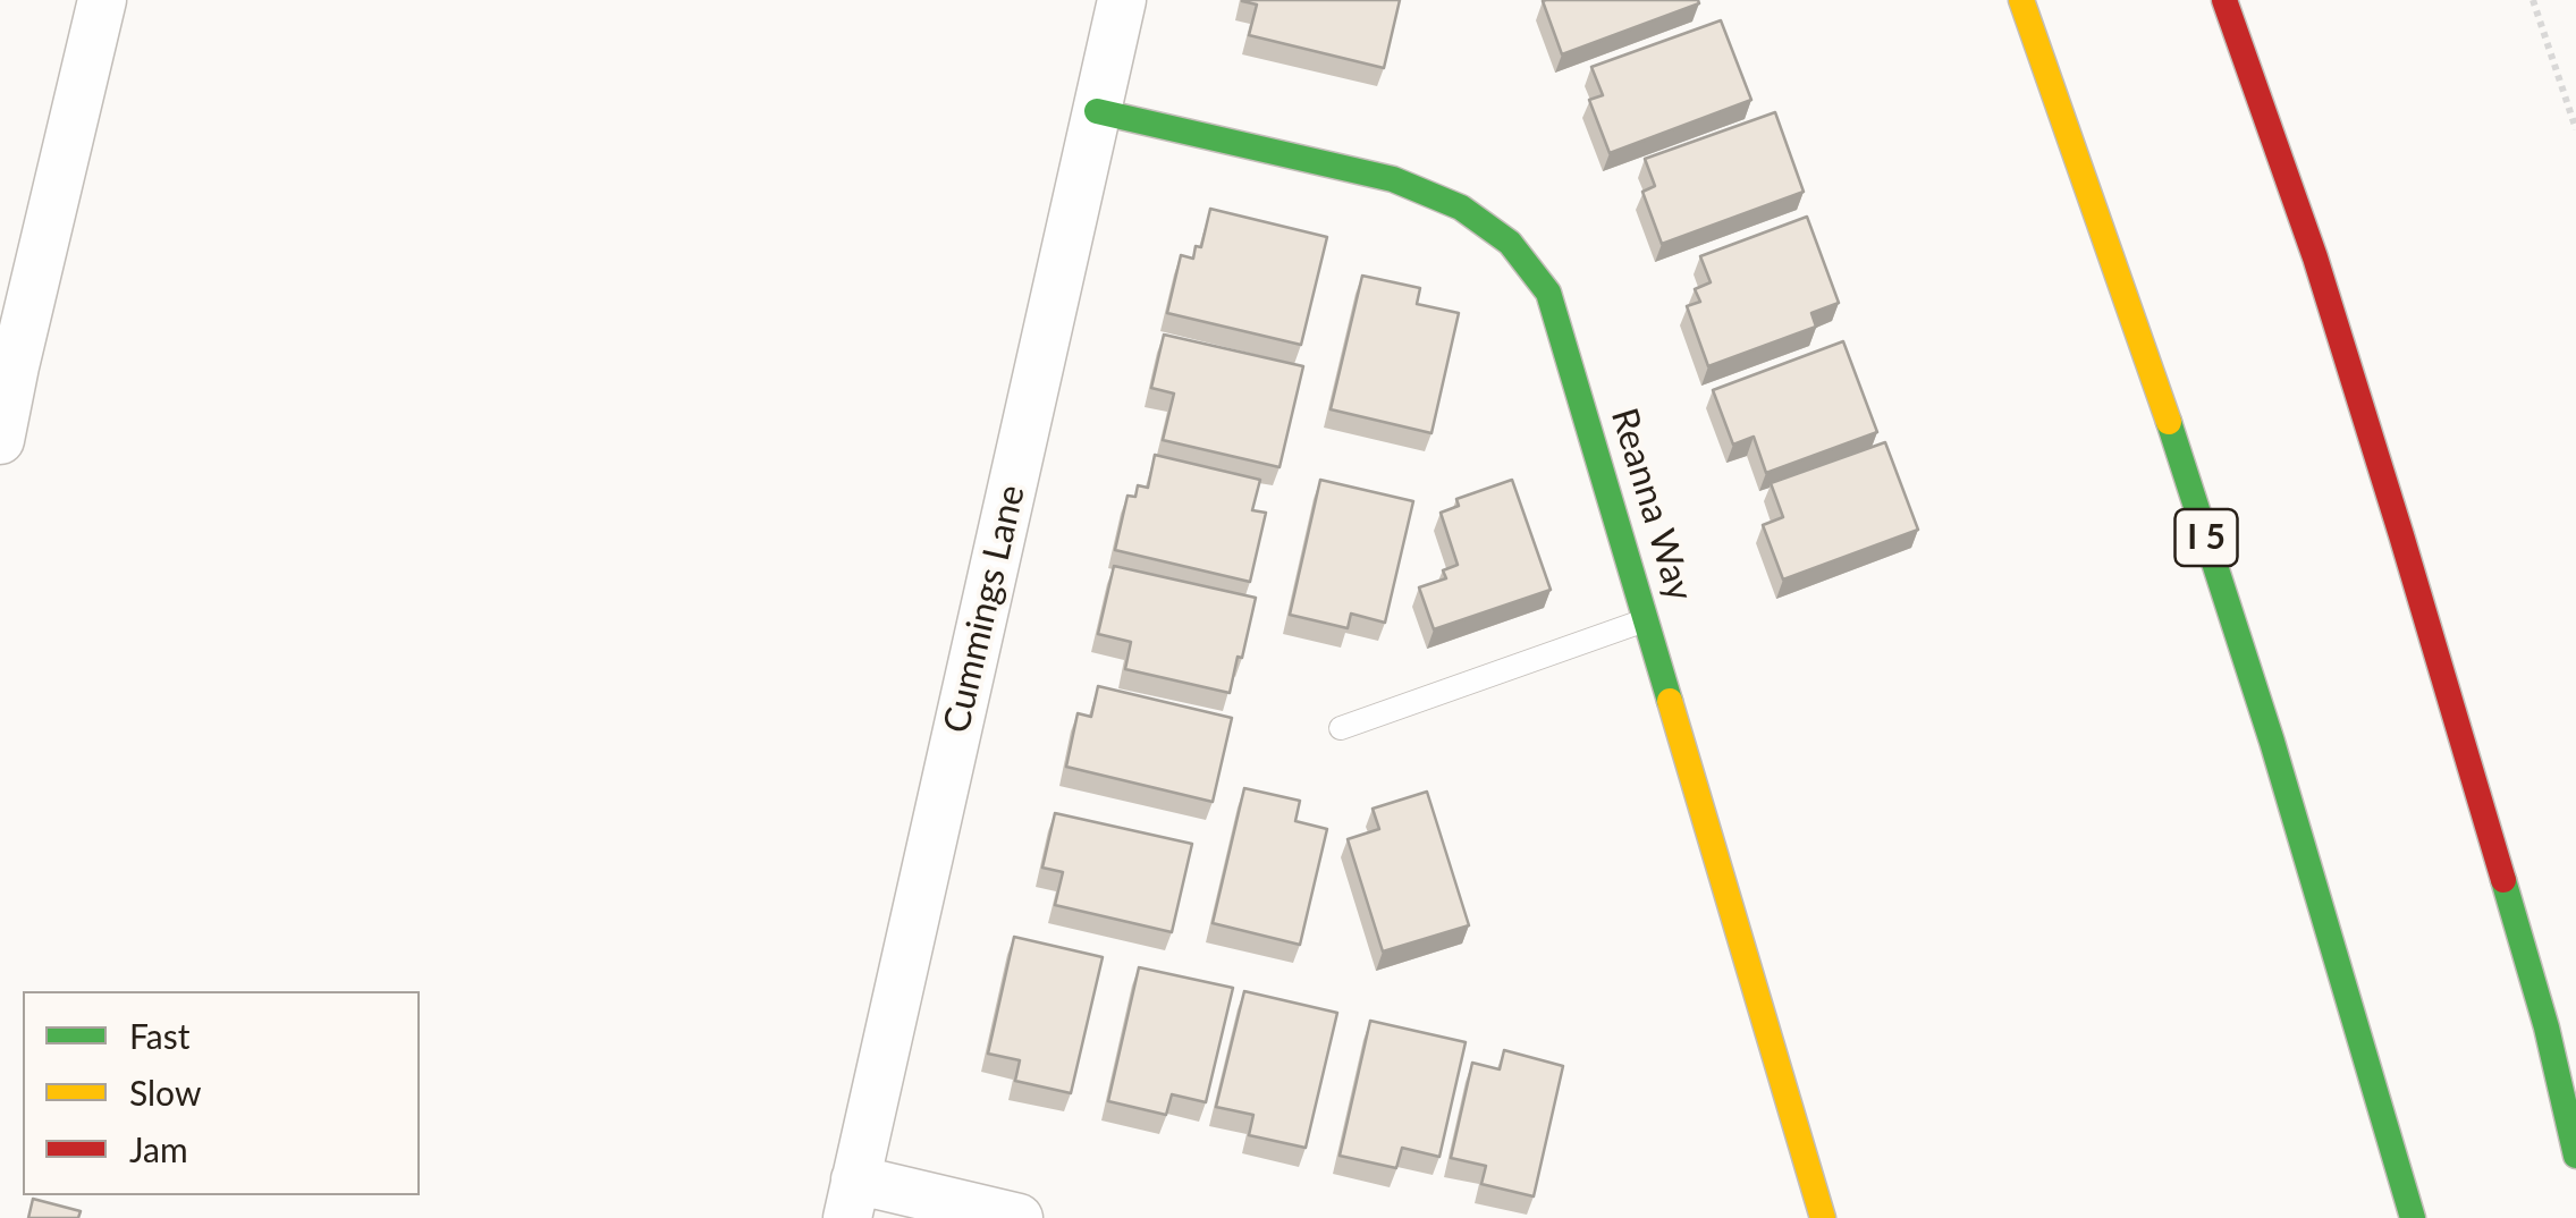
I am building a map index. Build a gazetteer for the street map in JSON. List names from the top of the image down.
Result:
{
  "streets": {
    "main road": ["Reanna Way", "I 5"],
    "street": ["Cummings Lane"]
  },
  "crossings": [
    ["Reanna Way", "Cummings Lane"]
  ],
  "legend": ["Fast", "Slow", "Jam"]
}
